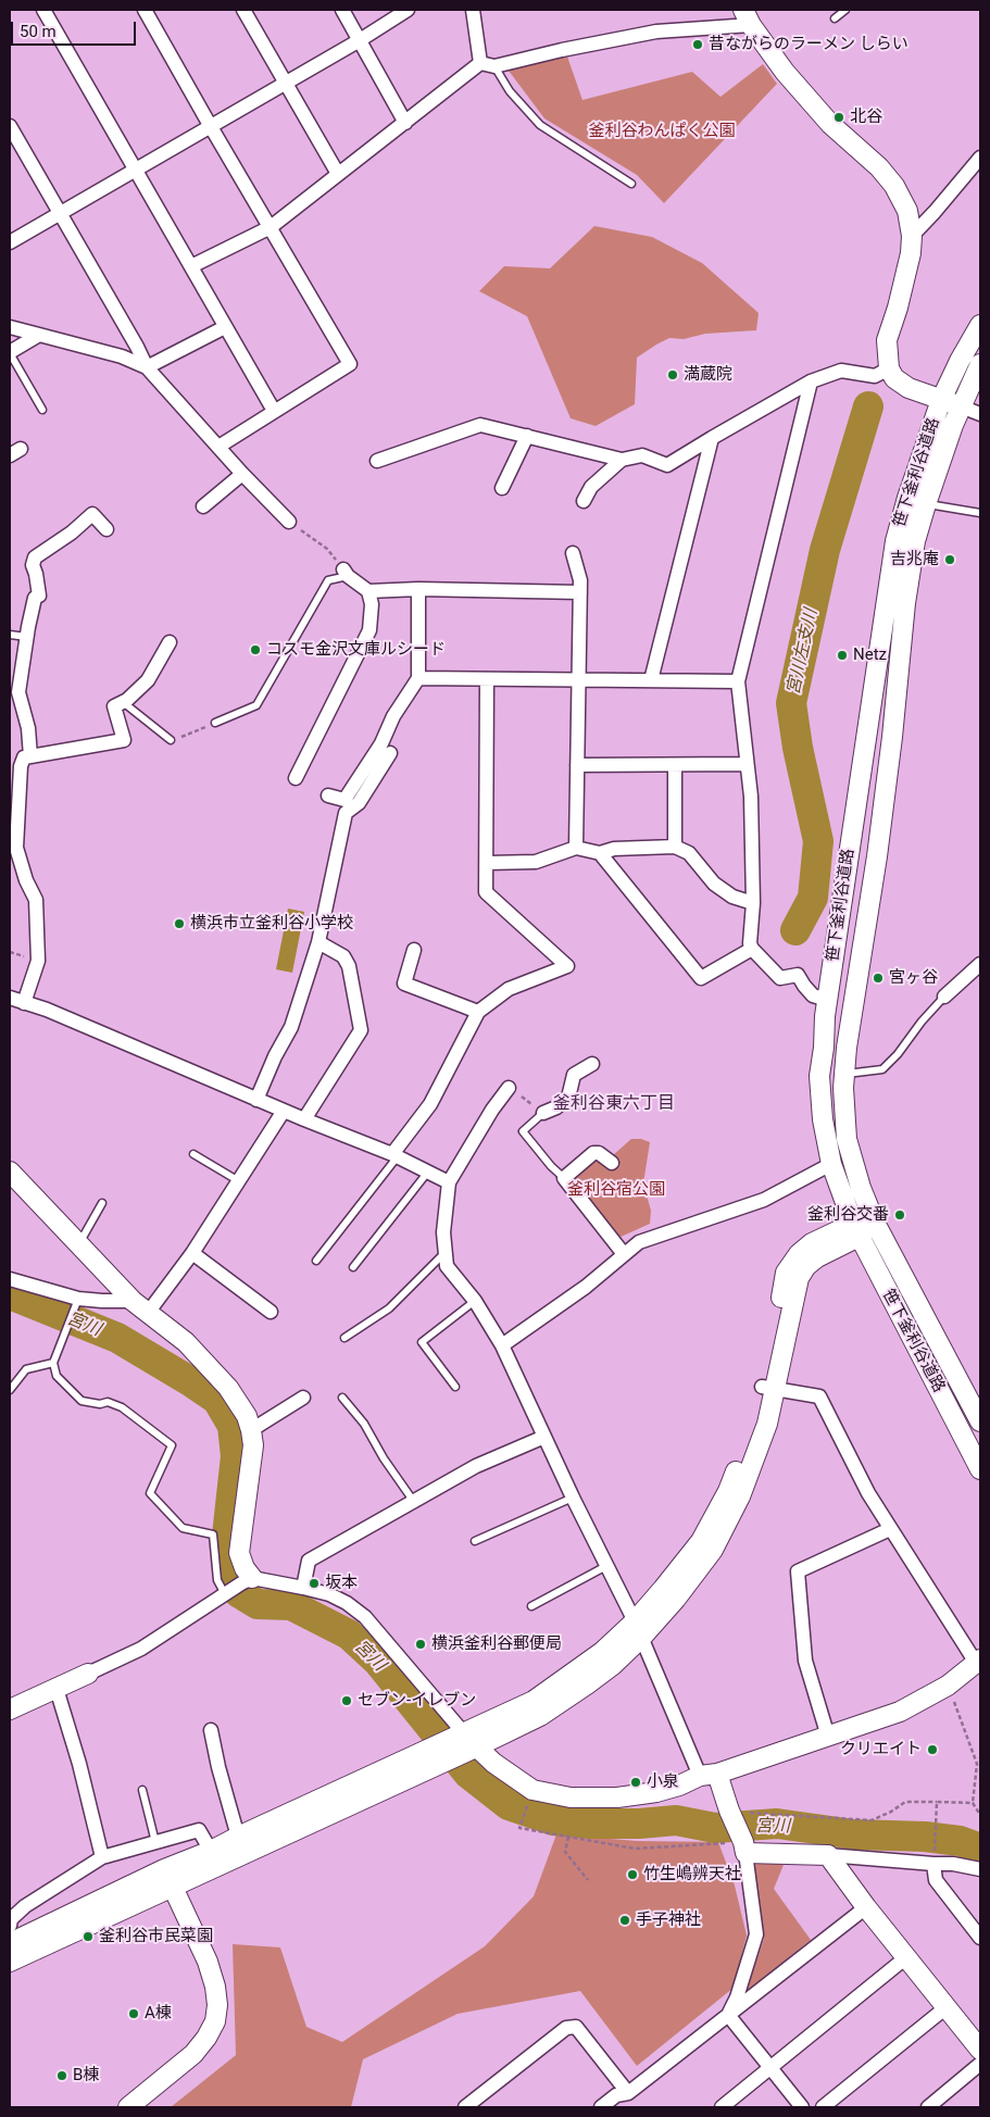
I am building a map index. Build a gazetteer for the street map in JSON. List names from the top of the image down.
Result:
{
  "streets": {
    "street": ["笹下釜利谷道路"]
  },
  "districts": ["釜利谷東六丁目"],
  "water": ["宮川左支川", "宮川"],
  "parks": ["釜利谷わんぱく公園", "釜利谷宿公園"],
  "places": [
    "昔ながらのラーメン しらい",
    "北谷",
    "満蔵院",
    "吉兆庵",
    "コスモ金沢文庫ルシード",
    "Netz",
    "横浜市立釜利谷小学校",
    "宮ヶ谷",
    "釜利谷交番",
    "坂本",
    "横浜釜利谷郵便局",
    "セブン-イレブン",
    "クリエイト",
    "小泉",
    "竹生嶋辨天社",
    "手子神社",
    "釜利谷市民菜園",
    "A棟",
    "B棟"
  ],
  "scale_bar": "50 m"
}
